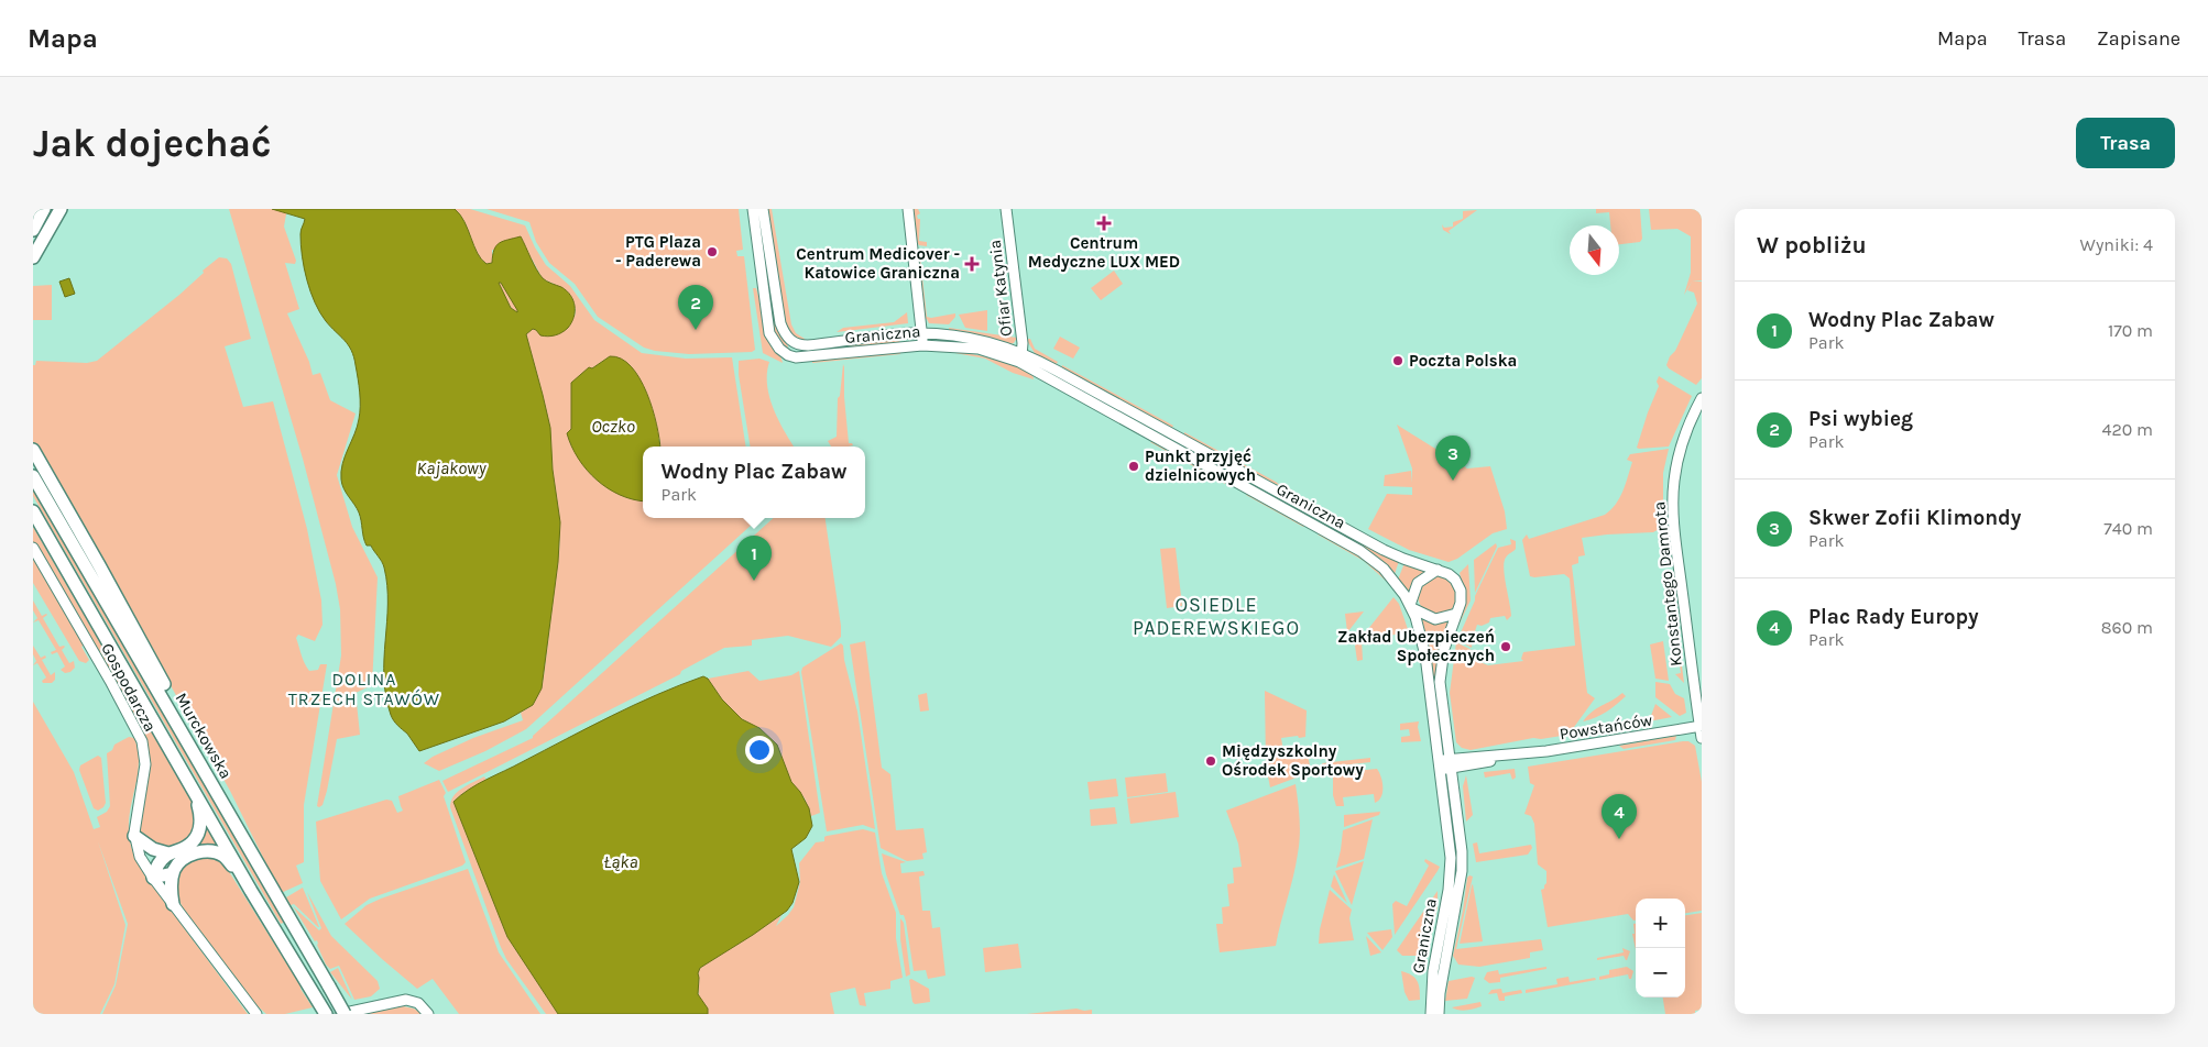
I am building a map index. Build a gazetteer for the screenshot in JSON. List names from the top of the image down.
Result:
{
  "streets": {
    "highway": ["Murckowska"],
    "street": [
      "Ofiar Katynia",
      "Graniczna",
      "Konstantego Damrota",
      "Gospodarcza",
      "Powstańców"
    ]
  },
  "crossings": [
    ["Ofiar Katynia", "Graniczna"],
    ["Graniczna", "Powstańców"],
    ["Konstantego Damrota", "Powstańców"]
  ],
  "districts": ["OSIEDLE PADEREWSKIEGO", "DOLINA TRZECH STAWÓW"],
  "water": ["Oczko", "Kajakowy", "Łąka"],
  "places": {
    "health": ["Centrum Medyczne LUX MED", "Centrum Medicover - Katowice Graniczna"],
    "other": [
      "PTG Plaza - Paderewa",
      "Poczta Polska",
      "Punkt przyjęć dzielnicowych",
      "Zakład Ubezpieczeń Społecznych",
      "Międzyszkolny Ośrodek Sportowy"
    ]
  },
  "north": "bottom",
  "page": {
    "header": "Mapa",
    "nav": ["Mapa", "Trasa", "Zapisane"],
    "buttons": "Trasa",
    "title": "Jak dojechać",
    "heading": ["W pobliżu", "Wyniki: 4"],
    "list": [
      {
        "mark": "1",
        "name": "Wodny Plac Zabaw",
        "note": "Park",
        "value": "170 m"
      },
      {
        "mark": "2",
        "name": "Psi wybieg",
        "note": "Park",
        "value": "420 m"
      },
      {
        "mark": "3",
        "name": "Skwer Zofii Klimondy",
        "note": "Park",
        "value": "740 m"
      },
      {
        "mark": "4",
        "name": "Plac Rady Europy",
        "note": "Park",
        "value": "860 m"
      }
    ],
    "pins": [
      "2",
      "3",
      "1",
      "4"
    ],
    "popup": ["Wodny Plac Zabaw", "Park"],
    "map_buttons": ["+", "−"]
  }
}
